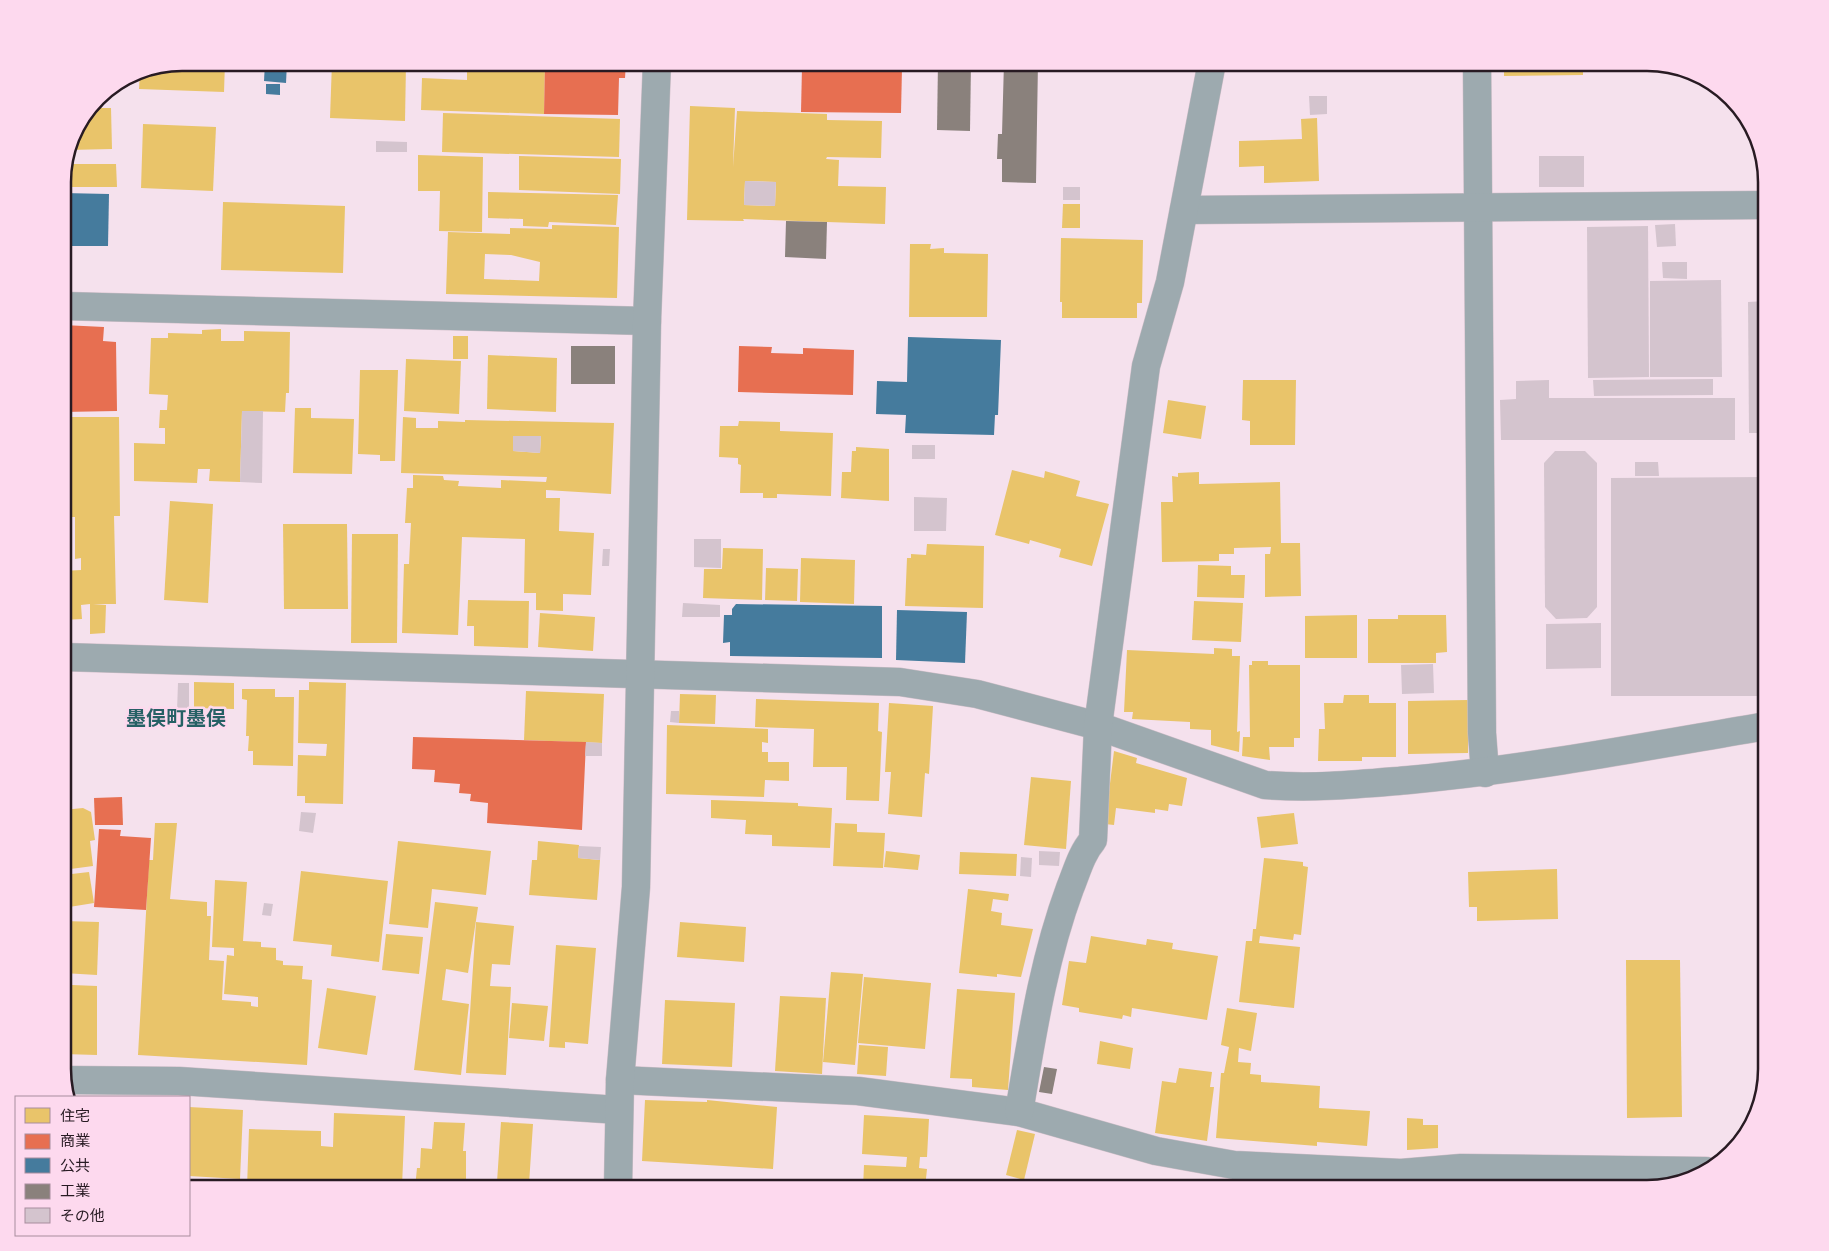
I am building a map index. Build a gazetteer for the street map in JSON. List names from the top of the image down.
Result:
{
  "districts": ["墨俣町墨俣"],
  "legend": [
    "住宅",
    "商業",
    "公共",
    "工業",
    "その他"
  ]
}
